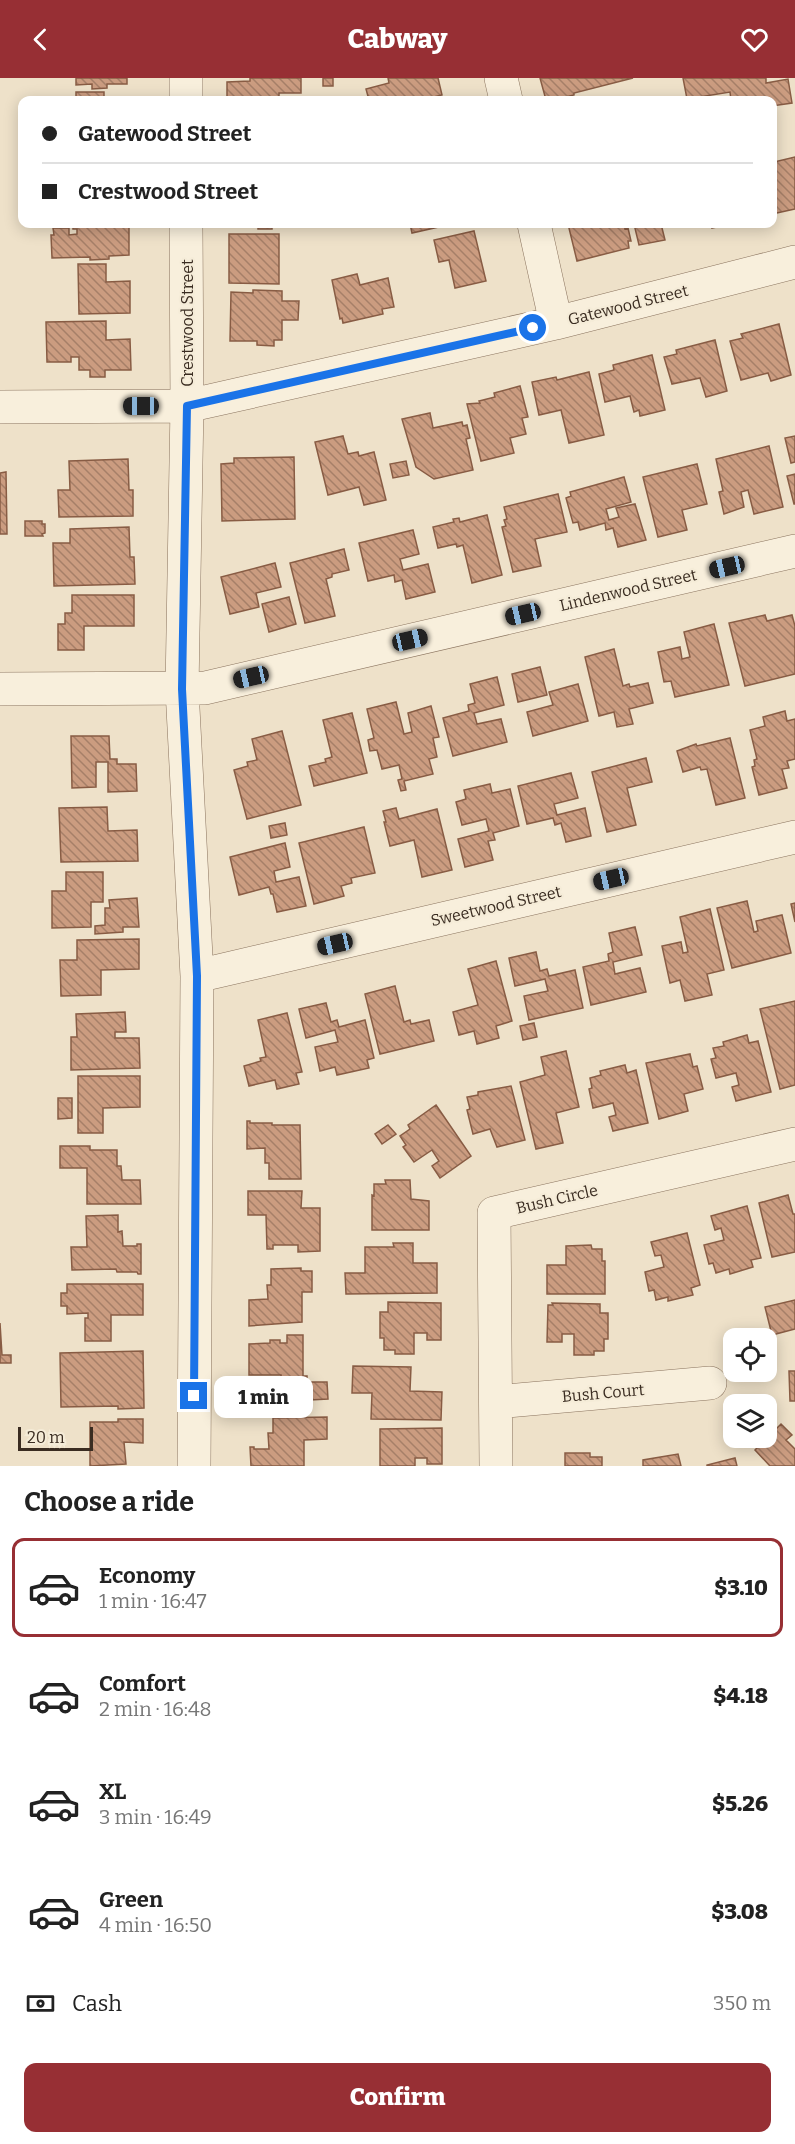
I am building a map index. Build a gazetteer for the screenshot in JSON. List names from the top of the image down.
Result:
{
  "streets": {
    "street": [
      "Gatewood Street",
      "Crestwood Street",
      "Lindenwood Street",
      "Sweetwood Street",
      "Bush Circle",
      "Bush Court"
    ]
  },
  "crossings": [
    ["Gatewood Street", "Crestwood Street"],
    ["Crestwood Street", "Lindenwood Street"],
    ["Crestwood Street", "Sweetwood Street"],
    ["Bush Circle", "Bush Court"]
  ],
  "scale_bar": "20 m",
  "page": {
    "header": "Cabway",
    "banner": ["Gatewood Street", "Crestwood Street"],
    "bubble": "1 min",
    "scale": "20 m",
    "heading": "Choose a ride",
    "list": [
      {
        "name": "Economy",
        "note": "1 min · 16:47",
        "value": "$3.10"
      },
      {
        "name": "Comfort",
        "note": "2 min · 16:48",
        "value": "$4.18"
      },
      {
        "name": "XL",
        "note": "3 min · 16:49",
        "value": "$5.26"
      },
      {
        "name": "Green",
        "note": "4 min · 16:50",
        "value": "$3.08"
      }
    ],
    "pay": ["Cash", "350 m"],
    "buttons": "Confirm"
  }
}
